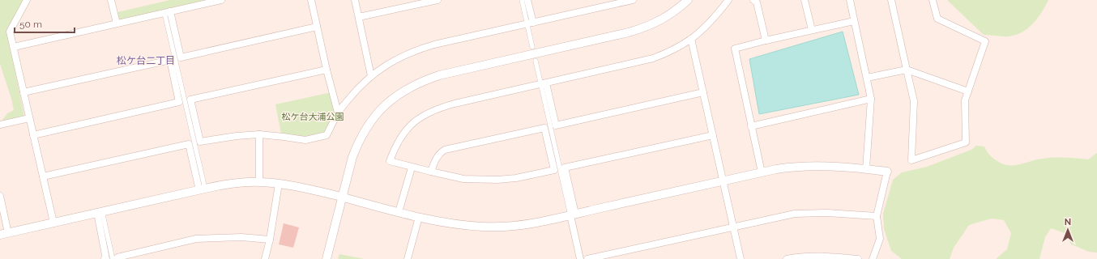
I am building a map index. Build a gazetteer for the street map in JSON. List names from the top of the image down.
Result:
{
  "districts": ["松ケ台二丁目"],
  "parks": ["松ケ台大浦公園"],
  "scale_bar": "50 m",
  "north": "top"
}
